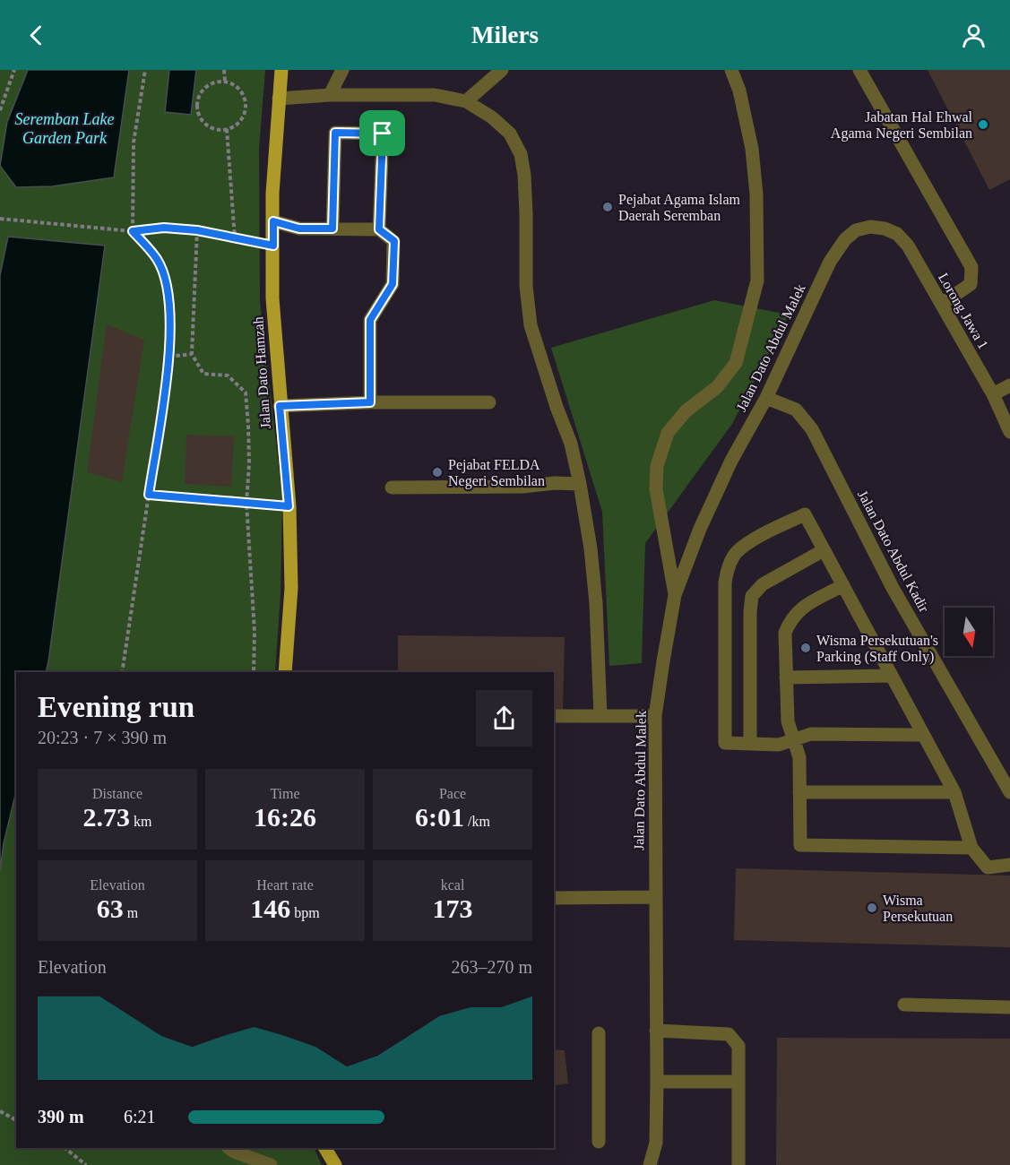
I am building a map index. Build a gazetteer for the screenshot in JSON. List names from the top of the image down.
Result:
{
  "streets": {
    "main road": ["Jalan Dato Hamzah"],
    "street": ["Lorong Jawa 1", "Jalan Dato Abdul Malek", "Jalan Dato Abdul Kadir"]
  },
  "crossings": [
    ["Lorong Jawa 1", "Jalan Dato Abdul Malek"],
    ["Jalan Dato Abdul Malek", "Jalan Dato Abdul Kadir"]
  ],
  "water": ["Seremban Lake Garden Park"],
  "places": [
    "Jabatan Hal Ehwal Agama Negeri Sembilan",
    "Pejabat Agama Islam Daerah Seremban",
    "Pejabat FELDA Negeri Sembilan",
    "Wisma Persekutuan's Parking (Staff Only)",
    "Wisma Persekutuan"
  ],
  "north": "bottom",
  "page": {
    "header": "Milers",
    "heading": ["Evening run", "20:23 · 7 × 390 m"],
    "stats": [
      ["Distance", "2.73 km"],
      ["Time", "16:26"],
      ["Pace", "6:01 /km"],
      ["Elevation", "63 m"],
      ["Heart rate", "146 bpm"],
      ["kcal", "173"]
    ],
    "chart": ["Elevation", "263–270 m"],
    "list": [
      {
        "name": "390 m",
        "note": "6:21"
      }
    ]
  }
}
